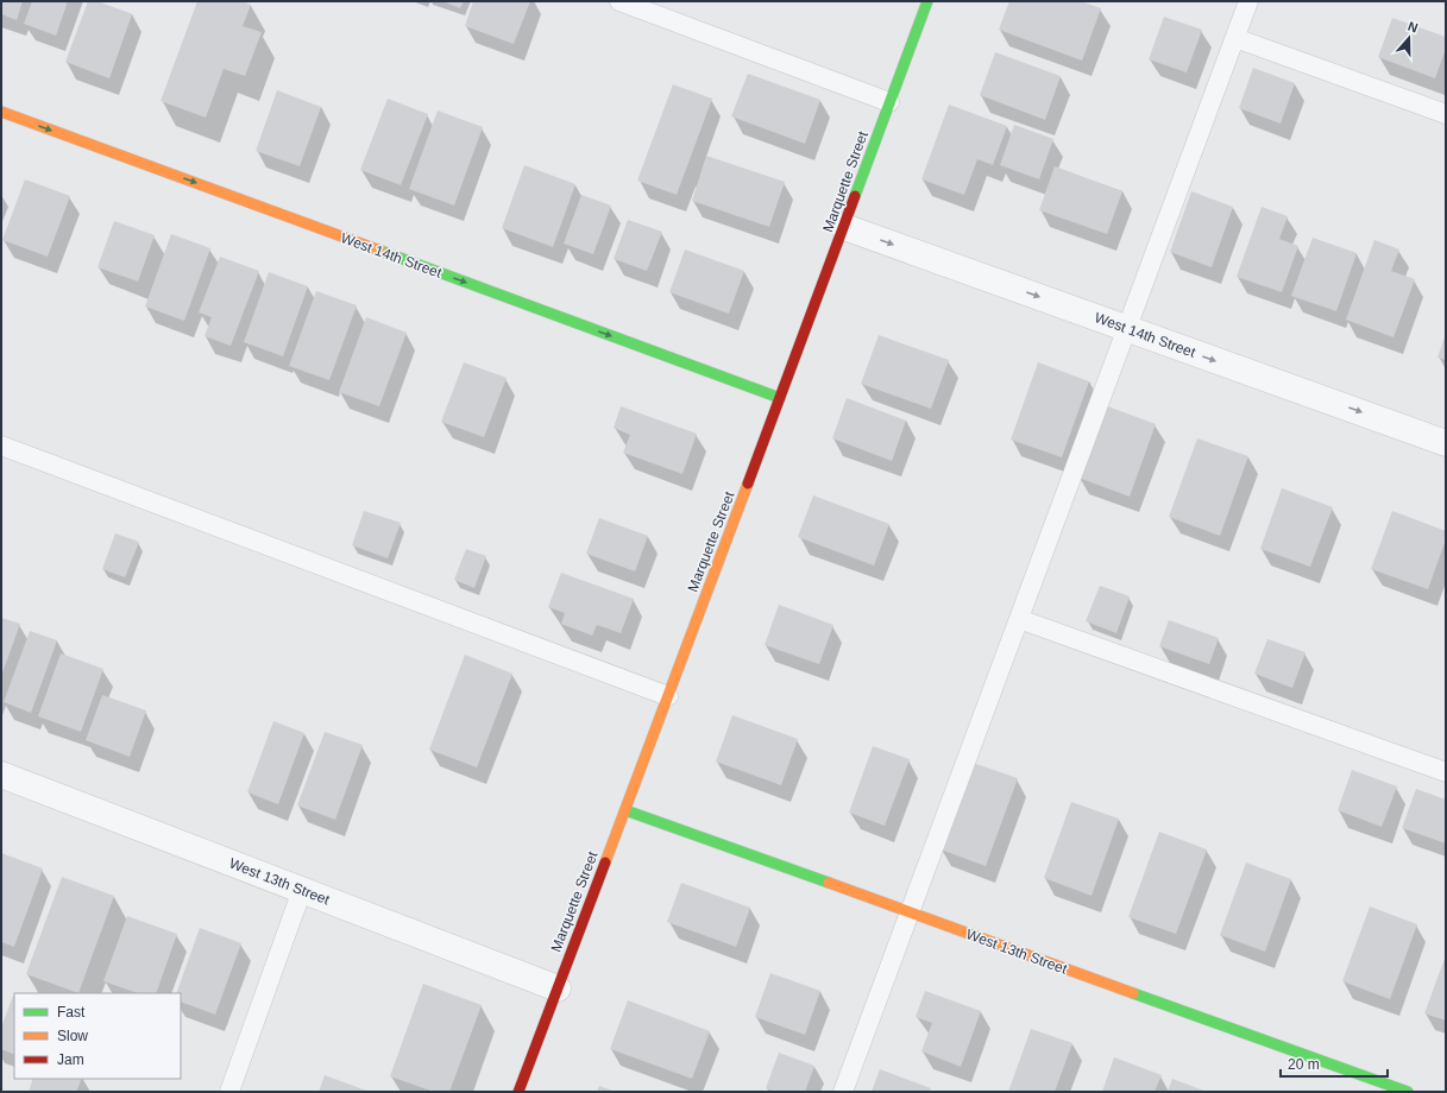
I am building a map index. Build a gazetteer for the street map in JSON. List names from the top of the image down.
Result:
{
  "streets": {
    "street": ["Marquette Street", "West 14th Street", "West 13th Street"]
  },
  "crossings": [
    ["Marquette Street", "West 14th Street"],
    ["Marquette Street", "West 13th Street"]
  ],
  "one_way": ["West 14th Street"],
  "legend": ["Fast", "Slow", "Jam"],
  "scale_bar": "20 m",
  "north": "top"
}
